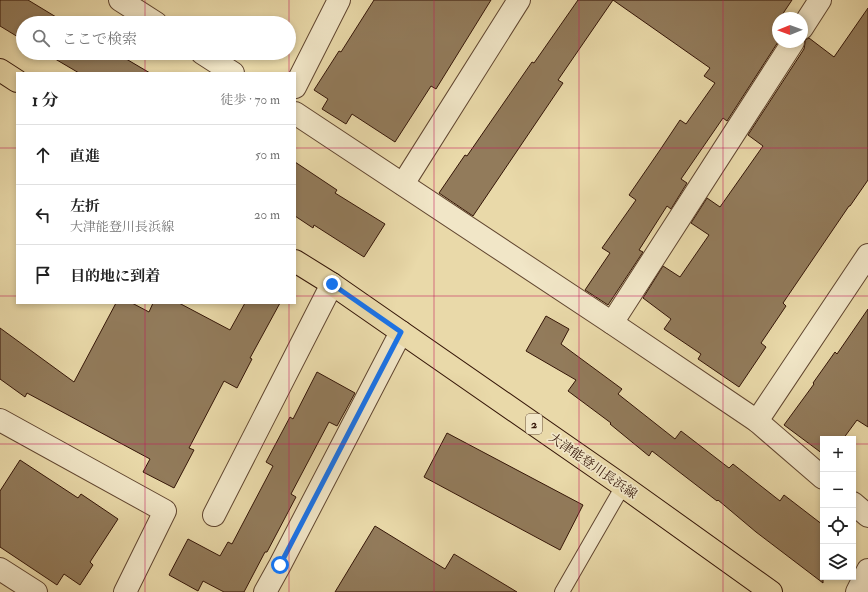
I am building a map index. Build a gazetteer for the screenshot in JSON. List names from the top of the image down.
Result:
{
  "streets": {
    "main road": ["2", "大津能登川長浜線"]
  },
  "north": "left",
  "page": {
    "search": "ここで検索",
    "heading": ["1 分", "徒歩 · 70 m"],
    "list": [
      ["直進", "50 m"],
      ["左折", "大津能登川長浜線", "20 m"],
      "目的地に到着"
    ],
    "map_buttons": ["+", "−"]
  }
}
